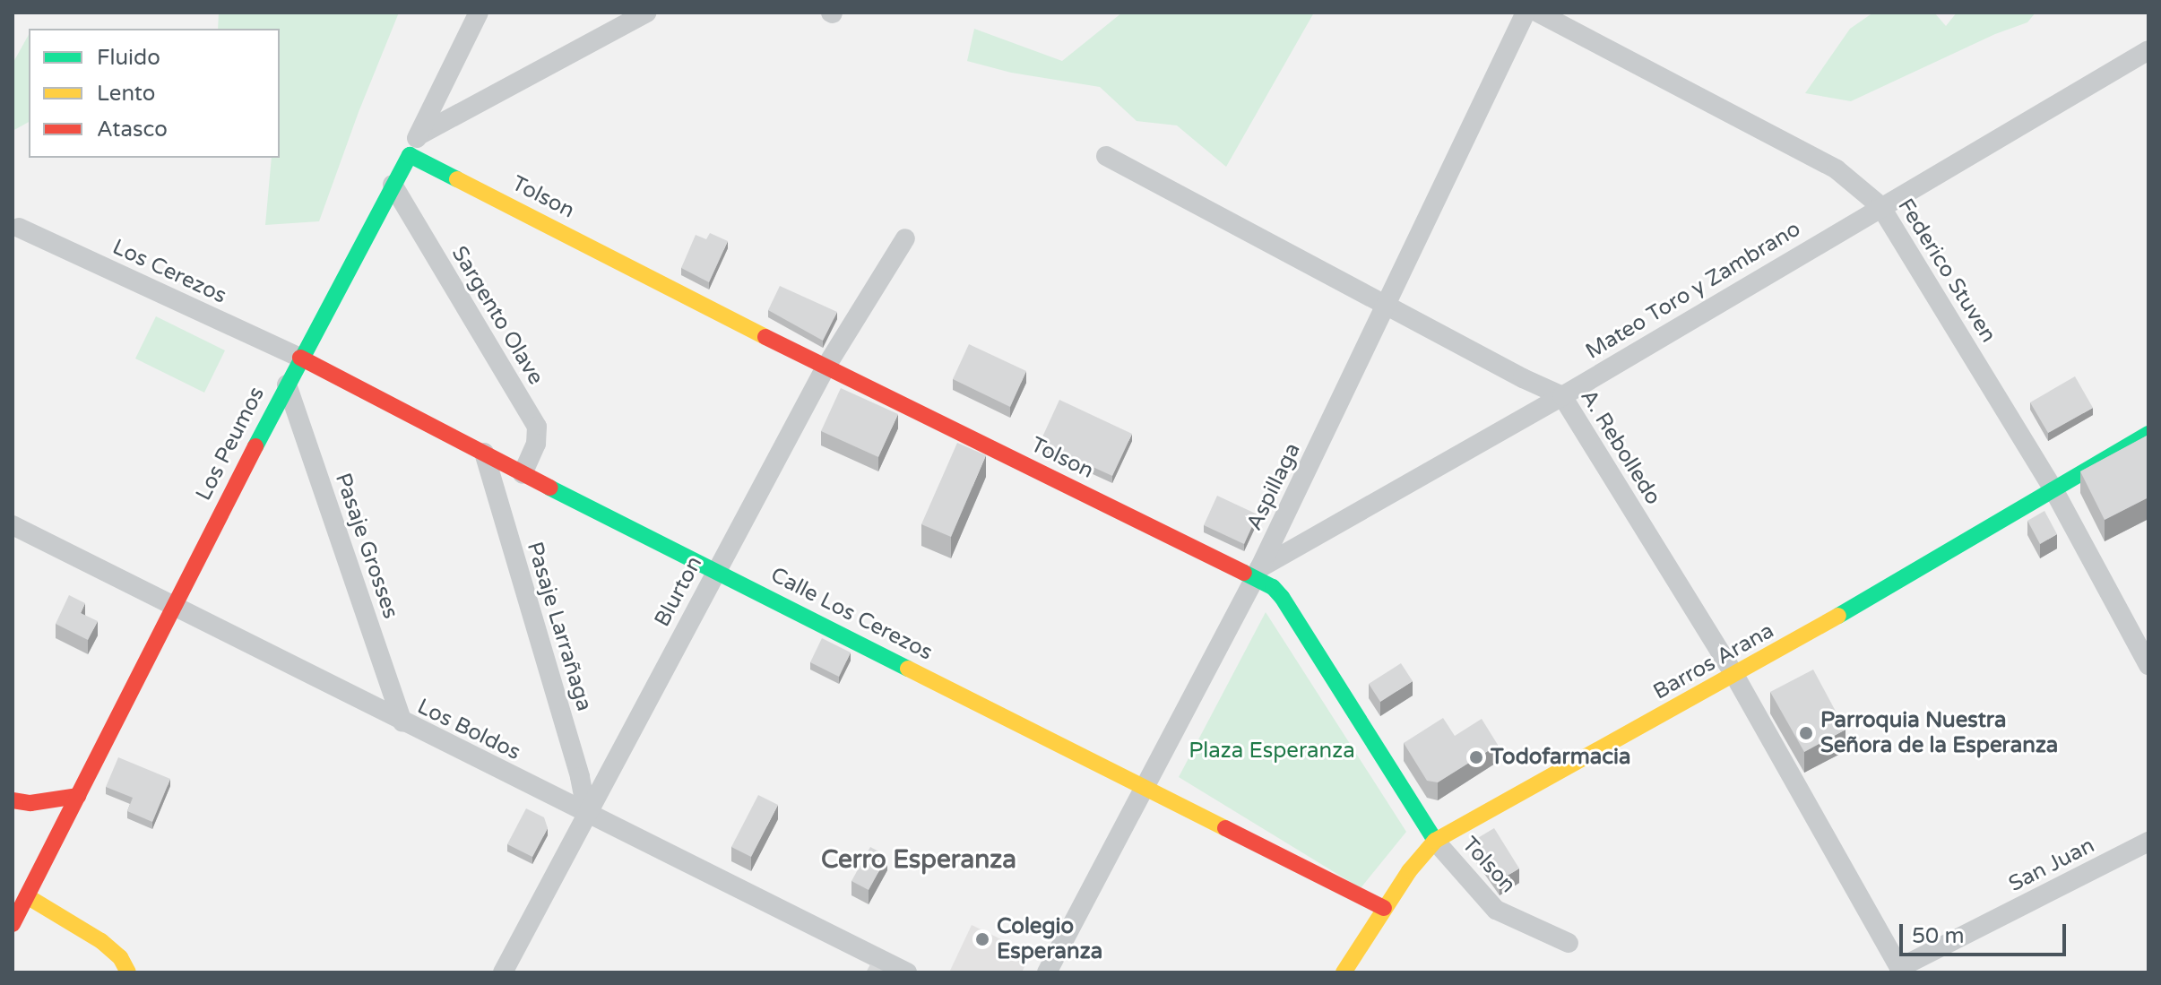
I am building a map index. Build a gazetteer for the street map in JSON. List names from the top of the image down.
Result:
{
  "streets": {
    "street": [
      "Tolson",
      "Federico Stuven",
      "Los Cerezos",
      "Mateo Toro y Zambrano",
      "Sargento Olave",
      "Los Peumos",
      "A. Rebolledo",
      "Aspillaga",
      "Pasaje Grosses",
      "Blurton",
      "Calle Los Cerezos",
      "Pasaje Larrañaga",
      "Barros Arana",
      "Los Boldos",
      "San Juan"
    ]
  },
  "crossings": [
    ["Tolson", "Mateo Toro y Zambrano"],
    ["Tolson", "Los Peumos"],
    ["Tolson", "Aspillaga"],
    ["Tolson", "Blurton"],
    ["Tolson", "Barros Arana"],
    ["Federico Stuven", "Mateo Toro y Zambrano"],
    ["Federico Stuven", "Barros Arana"],
    ["Los Cerezos", "Los Peumos"],
    ["Los Cerezos", "Calle Los Cerezos"],
    ["Mateo Toro y Zambrano", "A. Rebolledo"],
    ["Mateo Toro y Zambrano", "Aspillaga"],
    ["Sargento Olave", "Los Peumos"],
    ["Sargento Olave", "Calle Los Cerezos"],
    ["Los Peumos", "Pasaje Grosses"],
    ["Los Peumos", "Calle Los Cerezos"],
    ["Los Peumos", "Los Boldos"],
    ["A. Rebolledo", "Aspillaga"],
    ["A. Rebolledo", "Barros Arana"],
    ["A. Rebolledo", "San Juan"],
    ["Aspillaga", "Calle Los Cerezos"],
    ["Pasaje Grosses", "Los Boldos"],
    ["Blurton", "Calle Los Cerezos"],
    ["Blurton", "Pasaje Larrañaga"],
    ["Blurton", "Los Boldos"],
    ["Calle Los Cerezos", "Pasaje Larrañaga"],
    ["Calle Los Cerezos", "Barros Arana"],
    ["Pasaje Larrañaga", "Los Boldos"]
  ],
  "districts": ["Cerro Esperanza"],
  "parks": ["Plaza Esperanza"],
  "places": ["Parroquia Nuestra Señora de la Esperanza", "Todofarmacia", "Colegio Esperanza"],
  "legend": ["Fluido", "Lento", "Atasco"],
  "scale_bar": "50 m"
}
